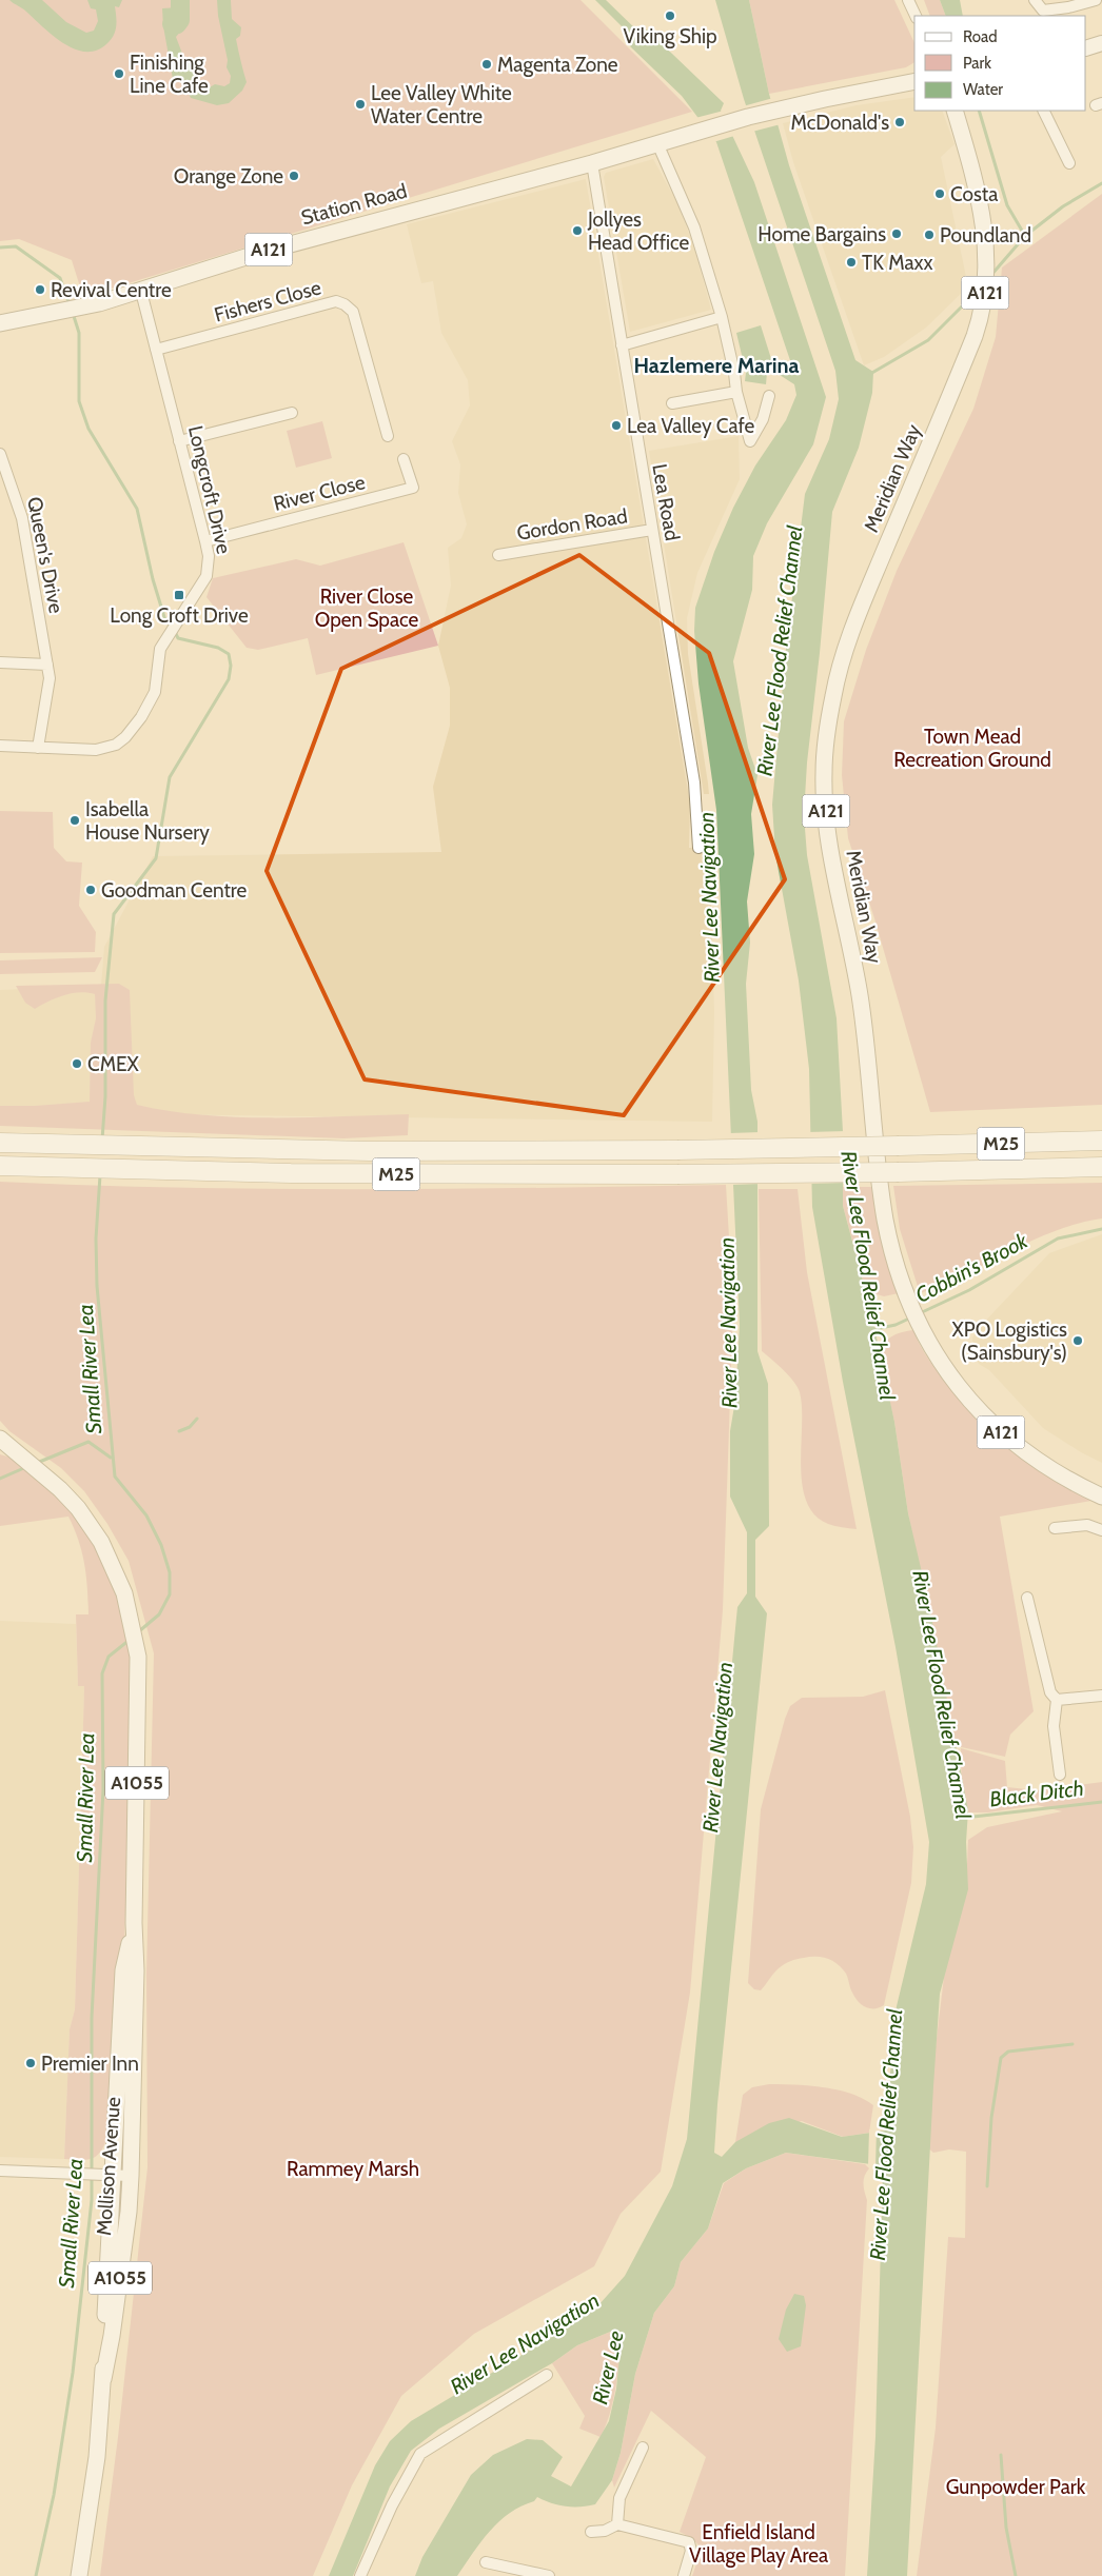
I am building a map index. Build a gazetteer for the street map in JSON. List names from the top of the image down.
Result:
{
  "streets": {
    "highway": ["M25"],
    "main road": [
      "Station Road",
      "A121",
      "Meridian Way",
      "A1055",
      "Mollison Avenue"
    ],
    "street": [
      "Fishers Close",
      "Longcroft Drive",
      "River Close",
      "Lea Road",
      "Gordon Road",
      "Queen's Drive"
    ]
  },
  "crossings": [
    ["Station Road", "A121"],
    ["Station Road", "Longcroft Drive"],
    ["Station Road", "Lea Road"],
    ["Fishers Close", "Longcroft Drive"],
    ["Longcroft Drive", "River Close"],
    ["Longcroft Drive", "Queen's Drive"],
    ["Lea Road", "Gordon Road"]
  ],
  "districts": ["Hazlemere Marina"],
  "water": [
    "River Lee Flood Relief Channel",
    "River Lee Navigation",
    "Cobbin's Brook",
    "Small River Lea",
    "Black Ditch",
    "River Lee"
  ],
  "parks": [
    "River Close Open Space",
    "Town Mead Recreation Ground",
    "Rammey Marsh",
    "Gunpowder Park",
    "Enfield Island Village Play Area"
  ],
  "places": {
    "other": [
      "Viking Ship",
      "Magenta Zone",
      "Finishing Line Cafe",
      "Lee Valley White Water Centre",
      "McDonald's",
      "Orange Zone",
      "Costa",
      "Jollyes Head Office",
      "Home Bargains",
      "Poundland",
      "TK Maxx",
      "Revival Centre",
      "Lea Valley Cafe",
      "Isabella House Nursery",
      "Goodman Centre",
      "CMEX",
      "XPO Logistics (Sainsbury's)",
      "Premier Inn"
    ],
    "transit": ["Long Croft Drive"]
  },
  "legend": ["Road", "Park", "Water"]
}
